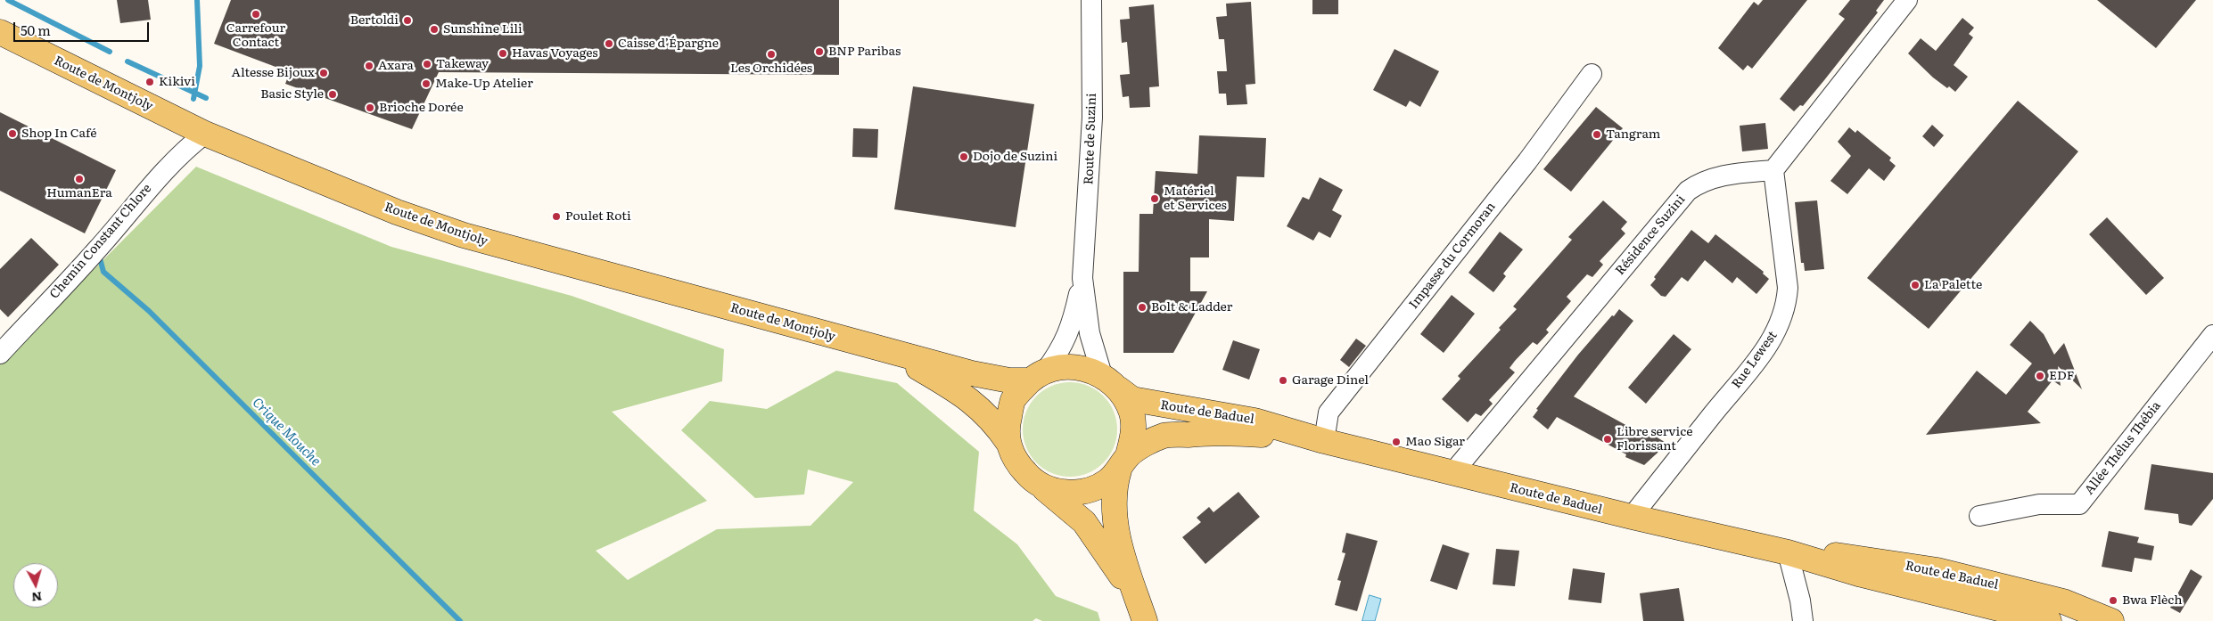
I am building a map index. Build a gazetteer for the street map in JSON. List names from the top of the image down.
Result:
{
  "streets": {
    "main road": ["Route de Montjoly", "Route de Baduel"],
    "street": [
      "Route de Suzini",
      "Résidence Suzini",
      "Chemin Constant Chlore",
      "Impasse du Cormoran",
      "Rue Lewest",
      "Allée Thélus Thébia"
    ]
  },
  "crossings": [
    ["Route de Montjoly", "Route de Suzini"],
    ["Route de Montjoly", "Chemin Constant Chlore"],
    ["Route de Montjoly", "Route de Baduel"],
    ["Route de Suzini", "Route de Baduel"],
    ["Résidence Suzini", "Rue Lewest"],
    ["Résidence Suzini", "Route de Baduel"],
    ["Impasse du Cormoran", "Route de Baduel"],
    ["Rue Lewest", "Route de Baduel"]
  ],
  "water": ["Crique Mouche"],
  "places": [
    "Carrefour Contact",
    "Bertoldi",
    "Sunshine Lili",
    "Caisse d’Épargne",
    "BNP Paribas",
    "Havas Voyages",
    "Les Orchidées",
    "Takeway",
    "Axara",
    "Altesse Bijoux",
    "Kikivi",
    "Make-Up Atelier",
    "Basic Style",
    "Brioche Dorée",
    "Shop In Café",
    "Tangram",
    "Dojo de Suzini",
    "HumanEra",
    "Matériel et Services",
    "Poulet Roti",
    "La Palette",
    "Bolt & Ladder",
    "EDF",
    "Garage Dinel",
    "Libre service Florissant",
    "Mao Sigar",
    "Bwa Flèch"
  ],
  "scale_bar": "50 m",
  "north": "bottom"
}
